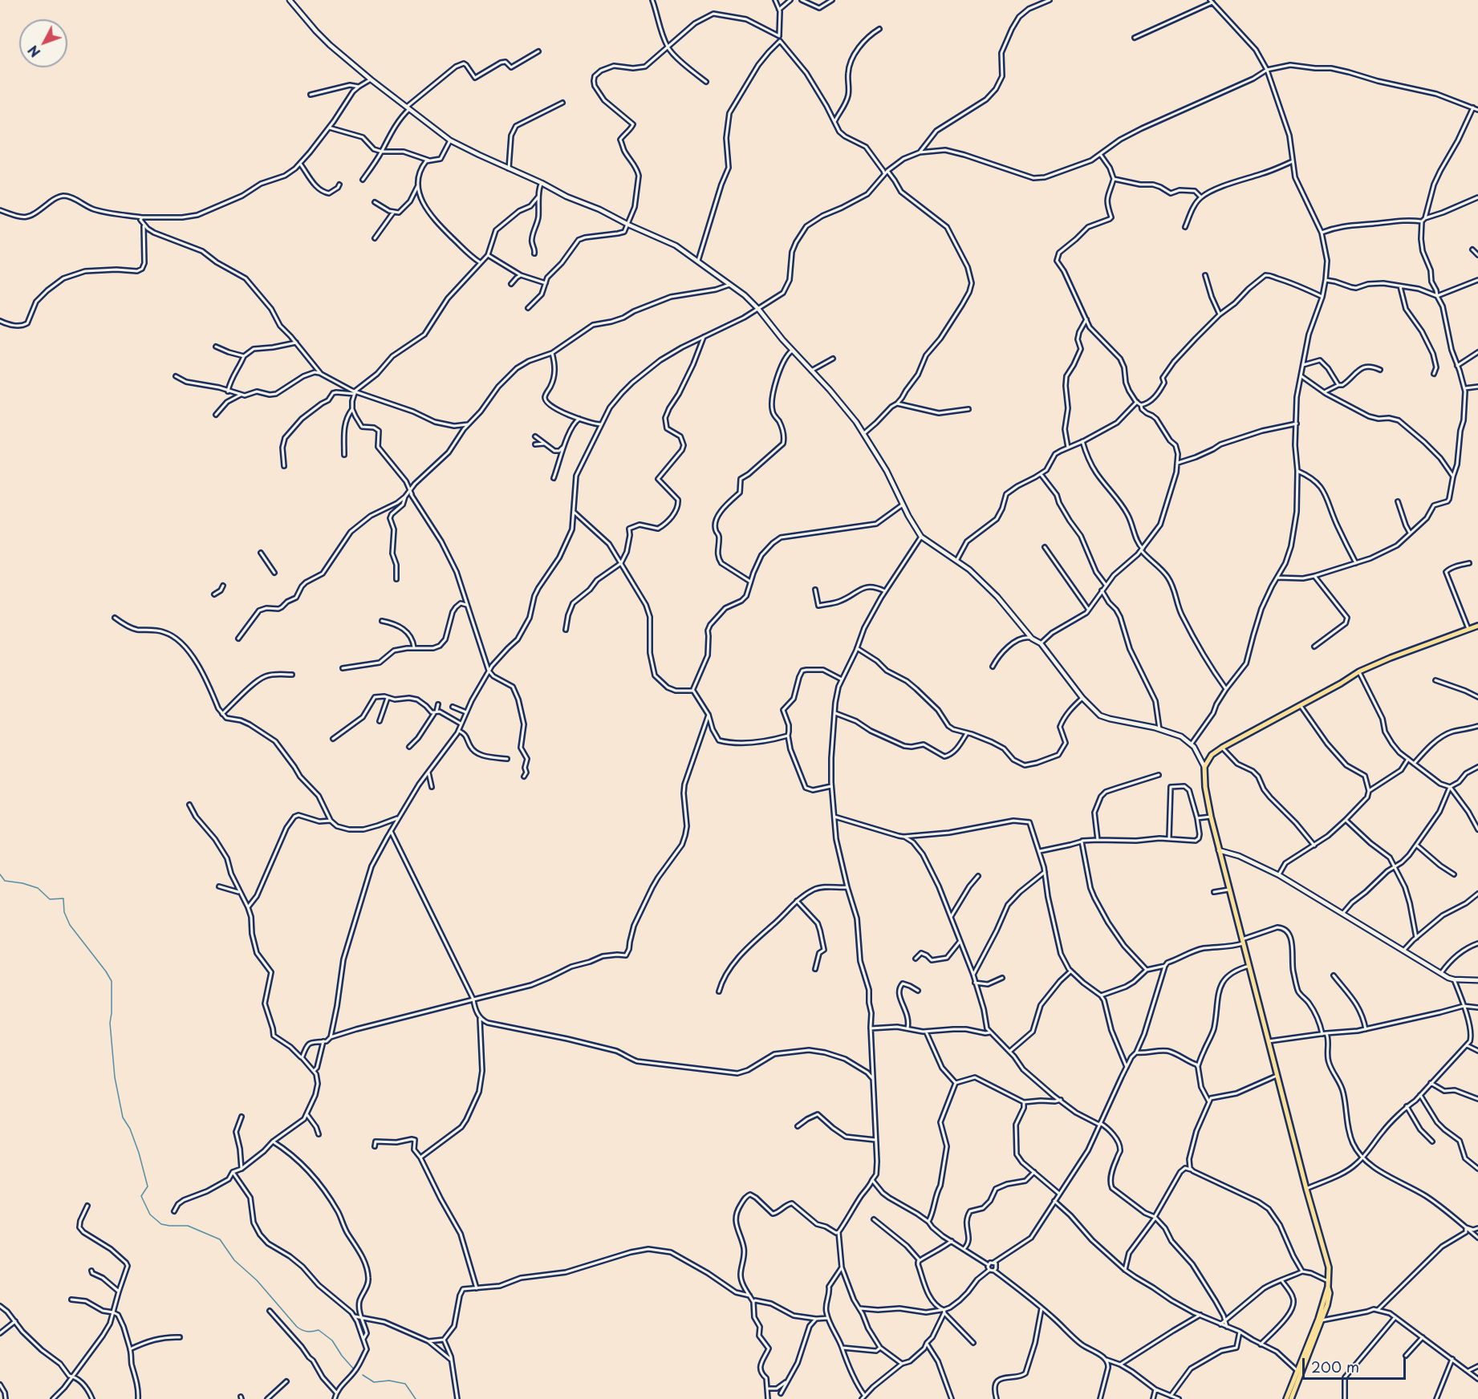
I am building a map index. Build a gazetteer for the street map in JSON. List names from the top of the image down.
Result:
{
  "scale_bar": "200 m",
  "north": "bottom left"
}
